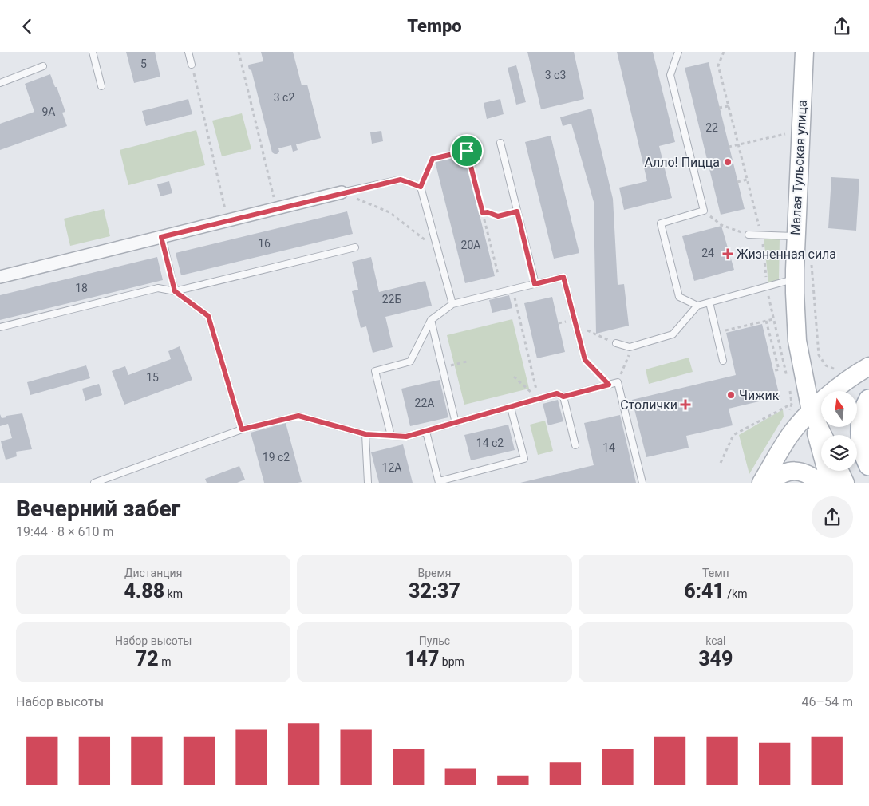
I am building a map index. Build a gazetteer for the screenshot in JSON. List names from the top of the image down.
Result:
{
  "streets": {
    "main road": ["Малая Тульская улица"]
  },
  "places": {
    "other": ["Алло! Пицца", "Чижик"],
    "health": ["Жизненная сила", "Столички"]
  },
  "house_numbers": [
    "5",
    "3 с3",
    "3 с2",
    "9А",
    "22",
    "16",
    "20А",
    "24",
    "18",
    "22Б",
    "15",
    "22А",
    "14 с2",
    "14",
    "19 с2",
    "12А"
  ],
  "north": "top",
  "page": {
    "header": "Tempo",
    "heading": ["Вечерний забег", "19:44 · 8 × 610 m"],
    "stats": [
      ["Дистанция", "4.88 km"],
      ["Время", "32:37"],
      ["Темп", "6:41 /km"],
      ["Набор высоты", "72 m"],
      ["Пульс", "147 bpm"],
      ["kcal", "349"]
    ],
    "chart": ["Набор высоты", "46–54 m"]
  }
}
